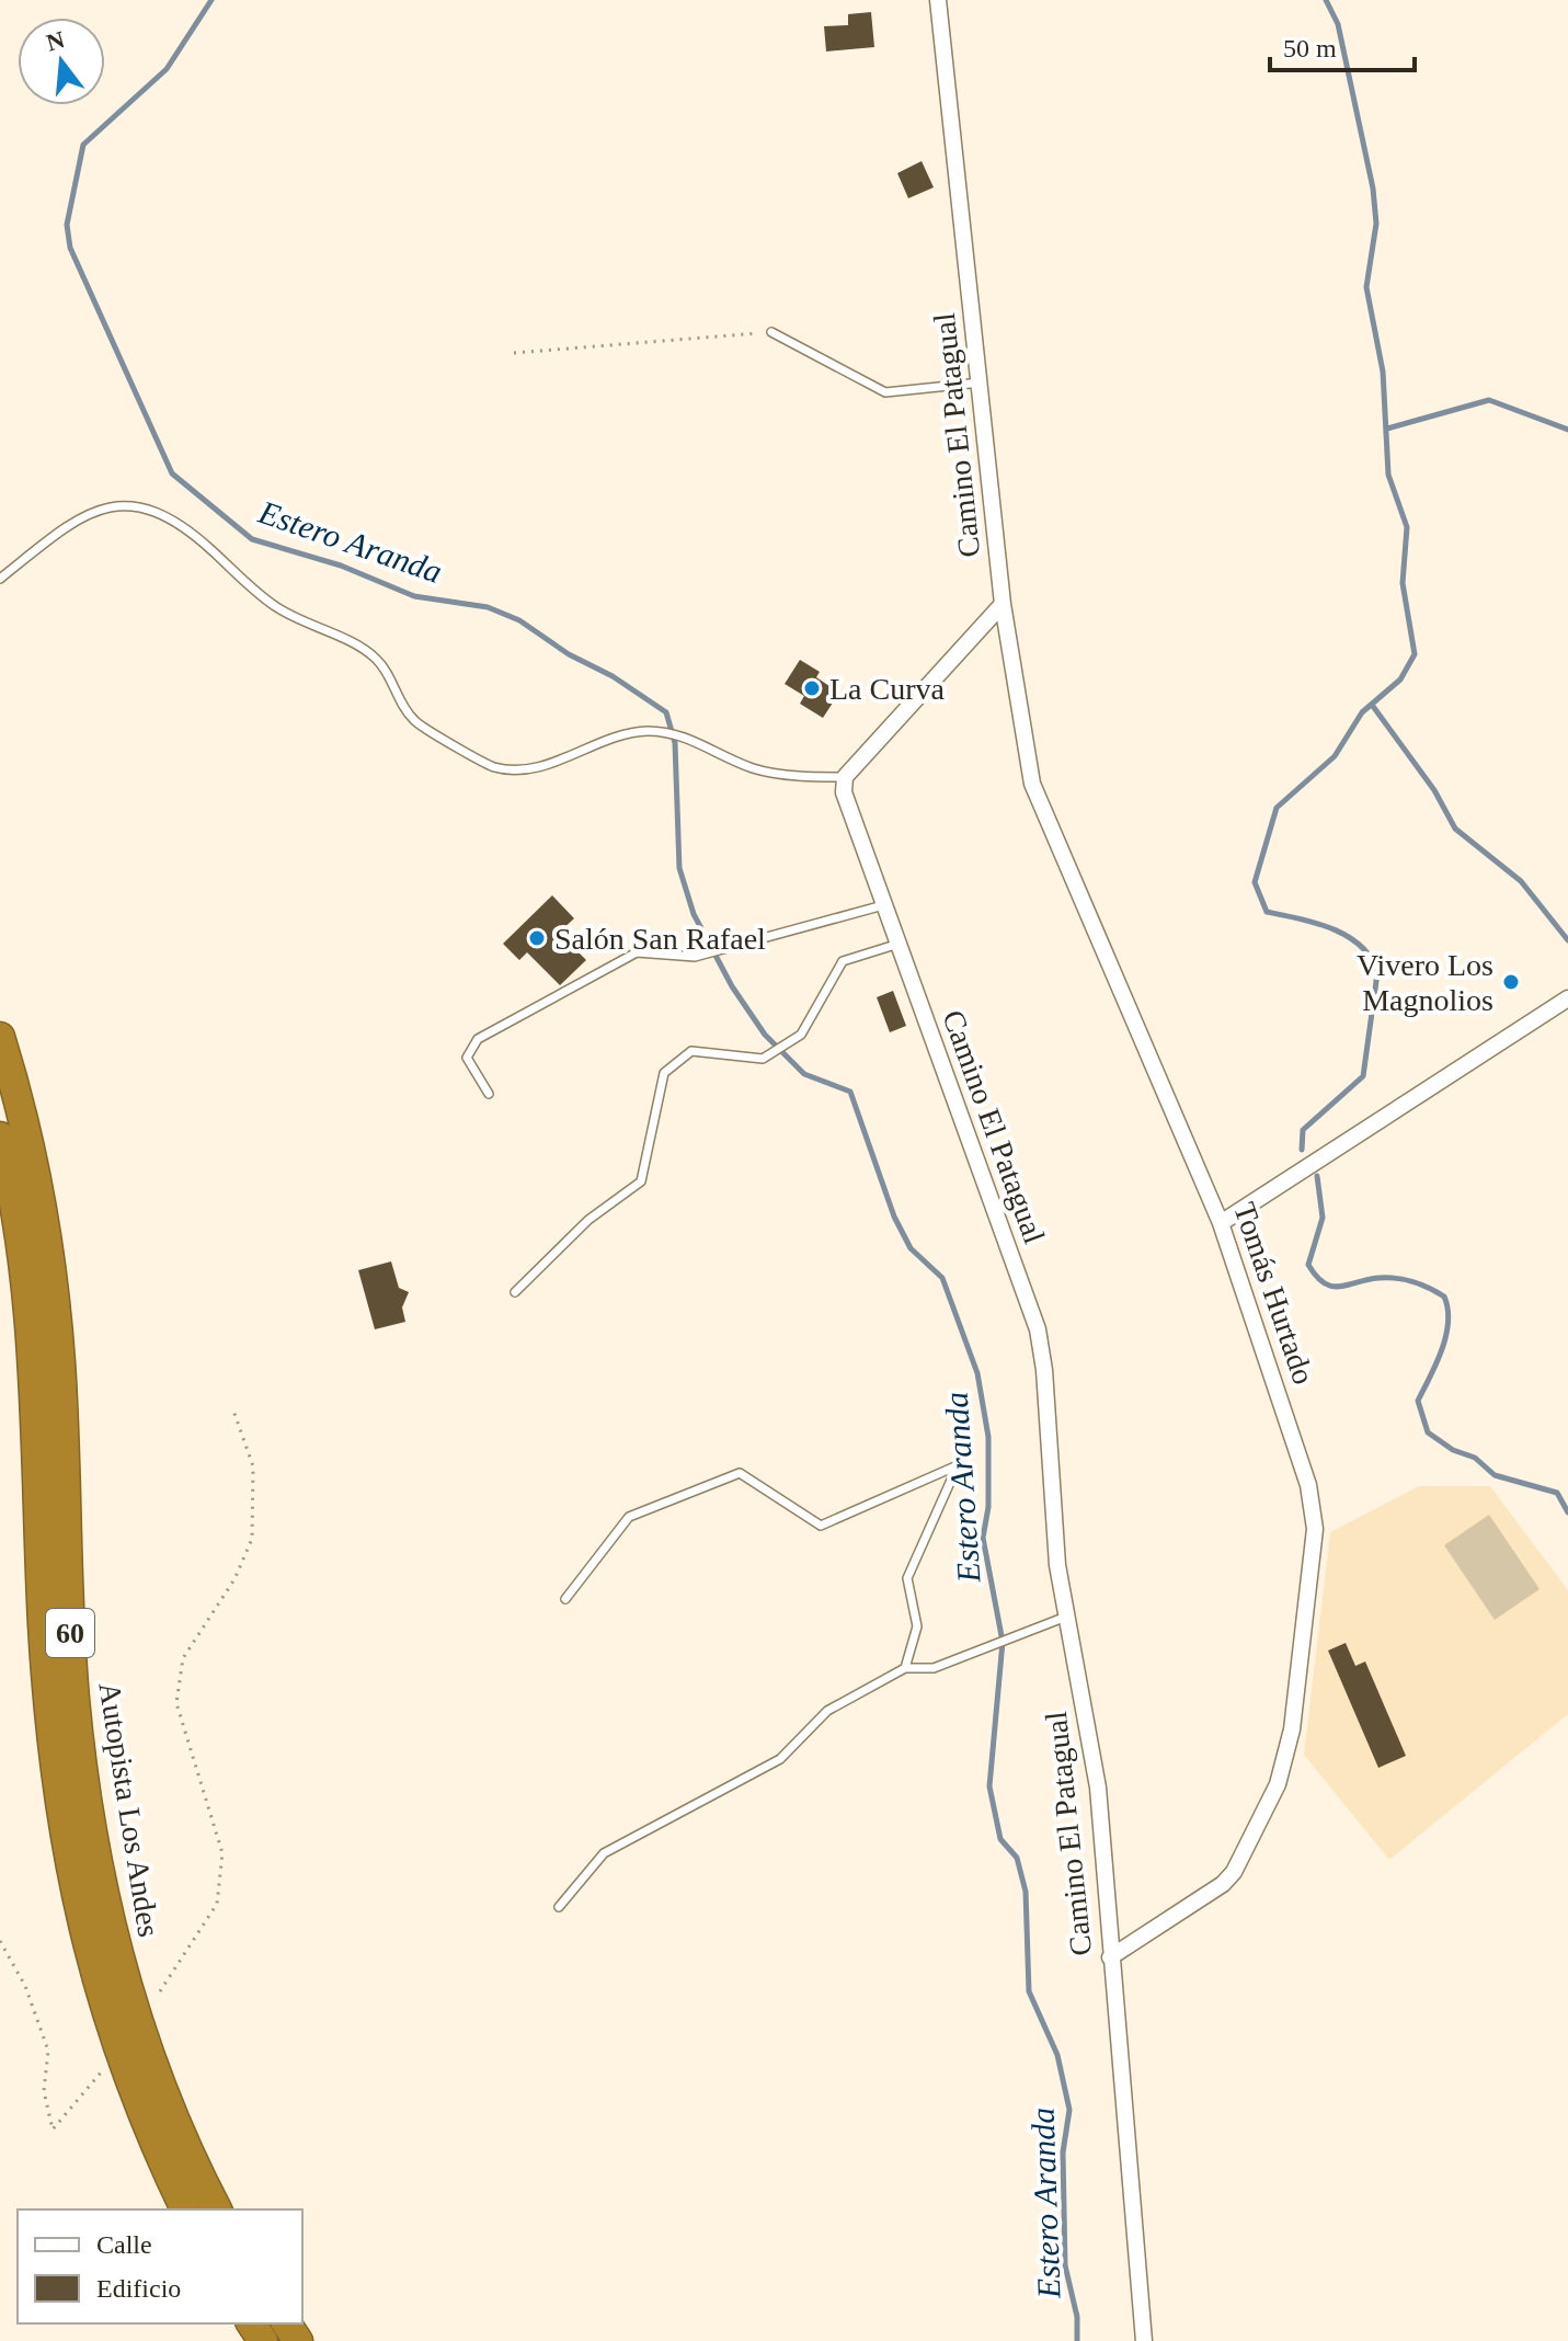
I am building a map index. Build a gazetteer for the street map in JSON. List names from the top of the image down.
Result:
{
  "streets": {
    "highway": ["60", "Autopista Los Andes"],
    "street": ["Camino El Patagual", "Tomás Hurtado"]
  },
  "crossings": [
    ["Camino El Patagual", "Tomás Hurtado"]
  ],
  "water": ["Estero Aranda"],
  "places": ["La Curva", "Salón San Rafael", "Vivero Los Magnolios"],
  "legend": ["Calle", "Edificio"],
  "scale_bar": "50 m",
  "north": "top"
}
